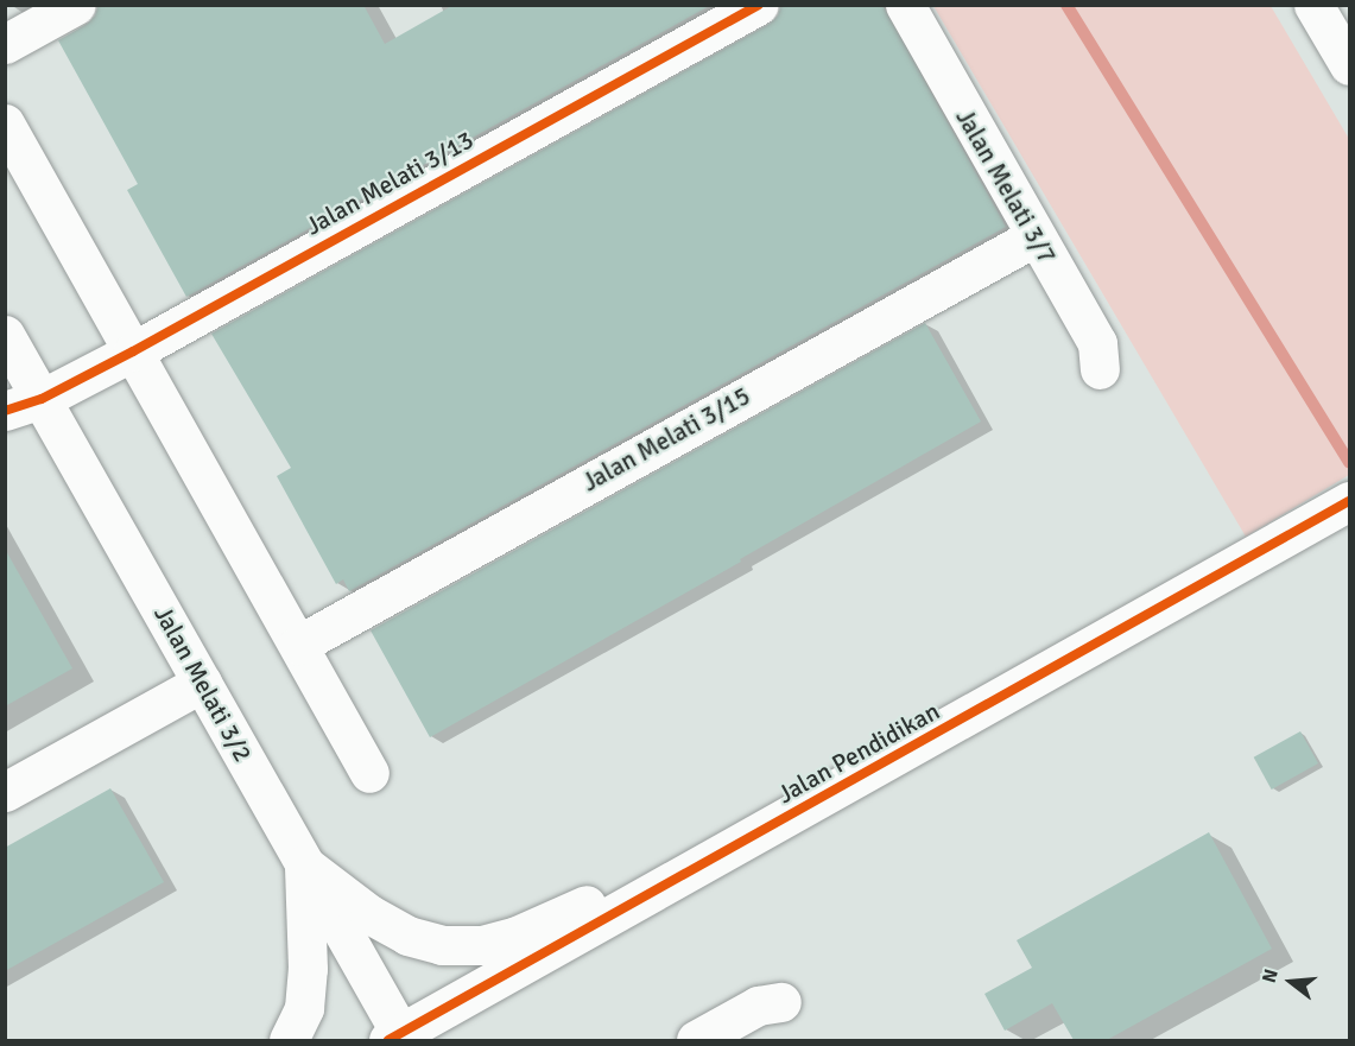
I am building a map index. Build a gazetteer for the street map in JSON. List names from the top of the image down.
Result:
{
  "streets": {
    "street": [
      "Jalan Melati 3/13",
      "Jalan Melati 3/7",
      "Jalan Melati 3/15",
      "Jalan Melati 3/2",
      "Jalan Pendidikan"
    ]
  },
  "crossings": [
    ["Jalan Melati 3/13", "Jalan Melati 3/2"],
    ["Jalan Melati 3/7", "Jalan Melati 3/15"],
    ["Jalan Melati 3/2", "Jalan Pendidikan"]
  ],
  "north": "left"
}
